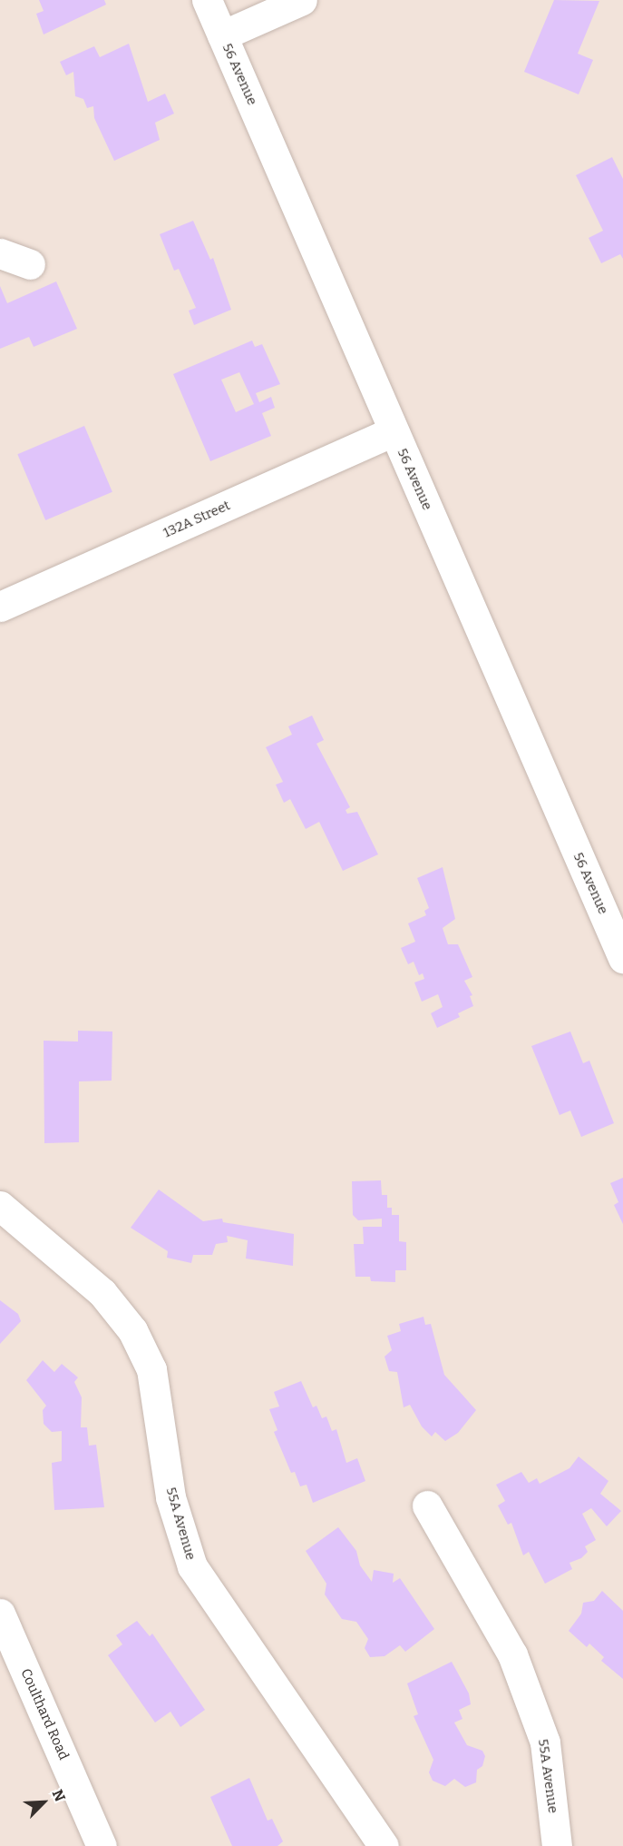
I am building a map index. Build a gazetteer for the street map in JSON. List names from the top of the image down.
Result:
{
  "streets": {
    "street": [
      "56 Avenue",
      "132A Street",
      "55A Avenue",
      "Coulthard Road"
    ]
  },
  "crossings": [
    ["56 Avenue", "132A Street"]
  ],
  "north": "top right"
}
